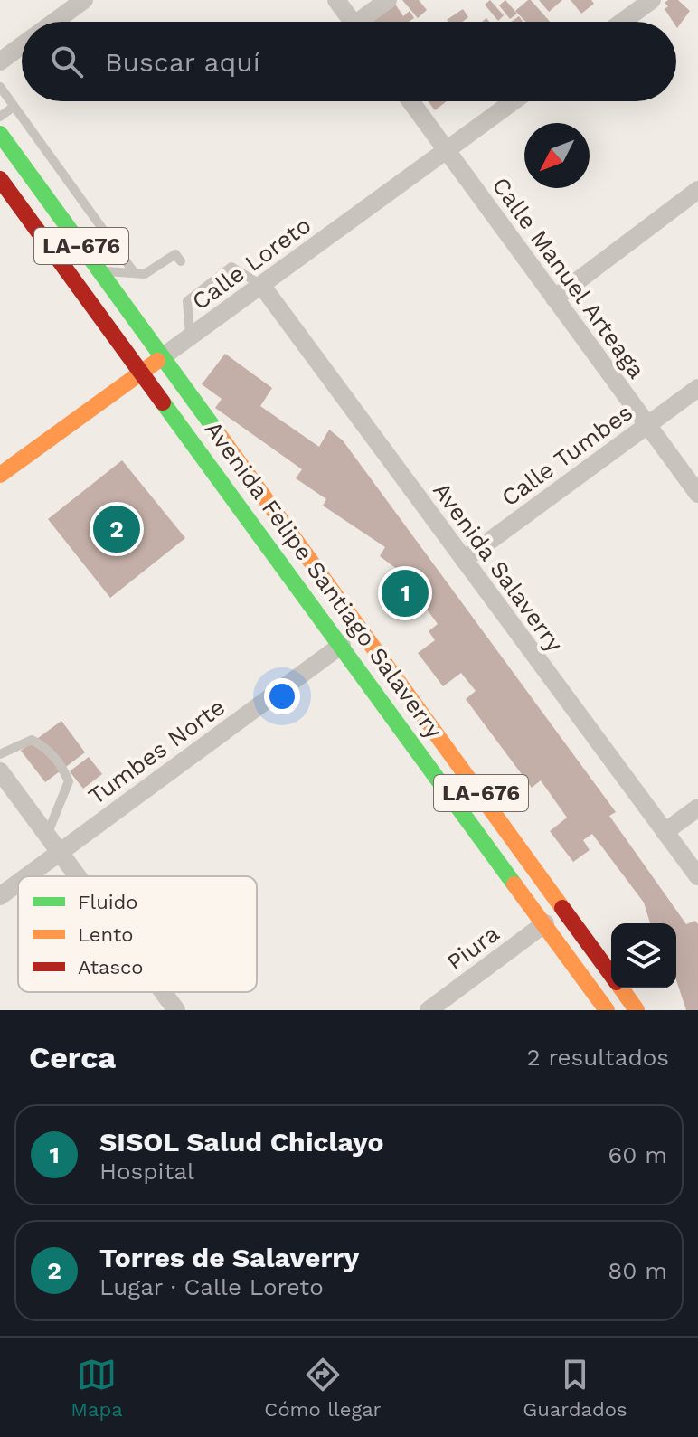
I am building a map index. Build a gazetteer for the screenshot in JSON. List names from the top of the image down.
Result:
{
  "streets": {
    "main road": ["LA-676", "Calle Loreto", "Avenida Felipe Santiago Salaverry"],
    "street": [
      "Calle Manuel Arteaga",
      "Calle Tumbes",
      "Avenida Salaverry",
      "Tumbes Norte",
      "Piura"
    ]
  },
  "crossings": [
    ["Calle Loreto", "Calle Manuel Arteaga"],
    ["Calle Loreto", "Avenida Salaverry"],
    ["Calle Loreto", "Avenida Felipe Santiago Salaverry"],
    ["Calle Manuel Arteaga", "Calle Tumbes"],
    ["Calle Tumbes", "Avenida Salaverry"],
    ["Avenida Felipe Santiago Salaverry", "Tumbes Norte"],
    ["Avenida Felipe Santiago Salaverry", "Piura"]
  ],
  "legend": ["Fluido", "Lento", "Atasco"],
  "north": "bottom left",
  "page": {
    "search": "Buscar aquí",
    "pins": ["2", "1"],
    "heading": ["Cerca", "2 resultados"],
    "list": [
      {
        "mark": "1",
        "name": "SISOL Salud Chiclayo",
        "note": "Hospital",
        "value": "60 m"
      },
      {
        "mark": "2",
        "name": "Torres de Salaverry",
        "note": "Lugar · Calle Loreto",
        "value": "80 m"
      }
    ],
    "nav": ["Mapa", "Cómo llegar", "Guardados"]
  }
}
